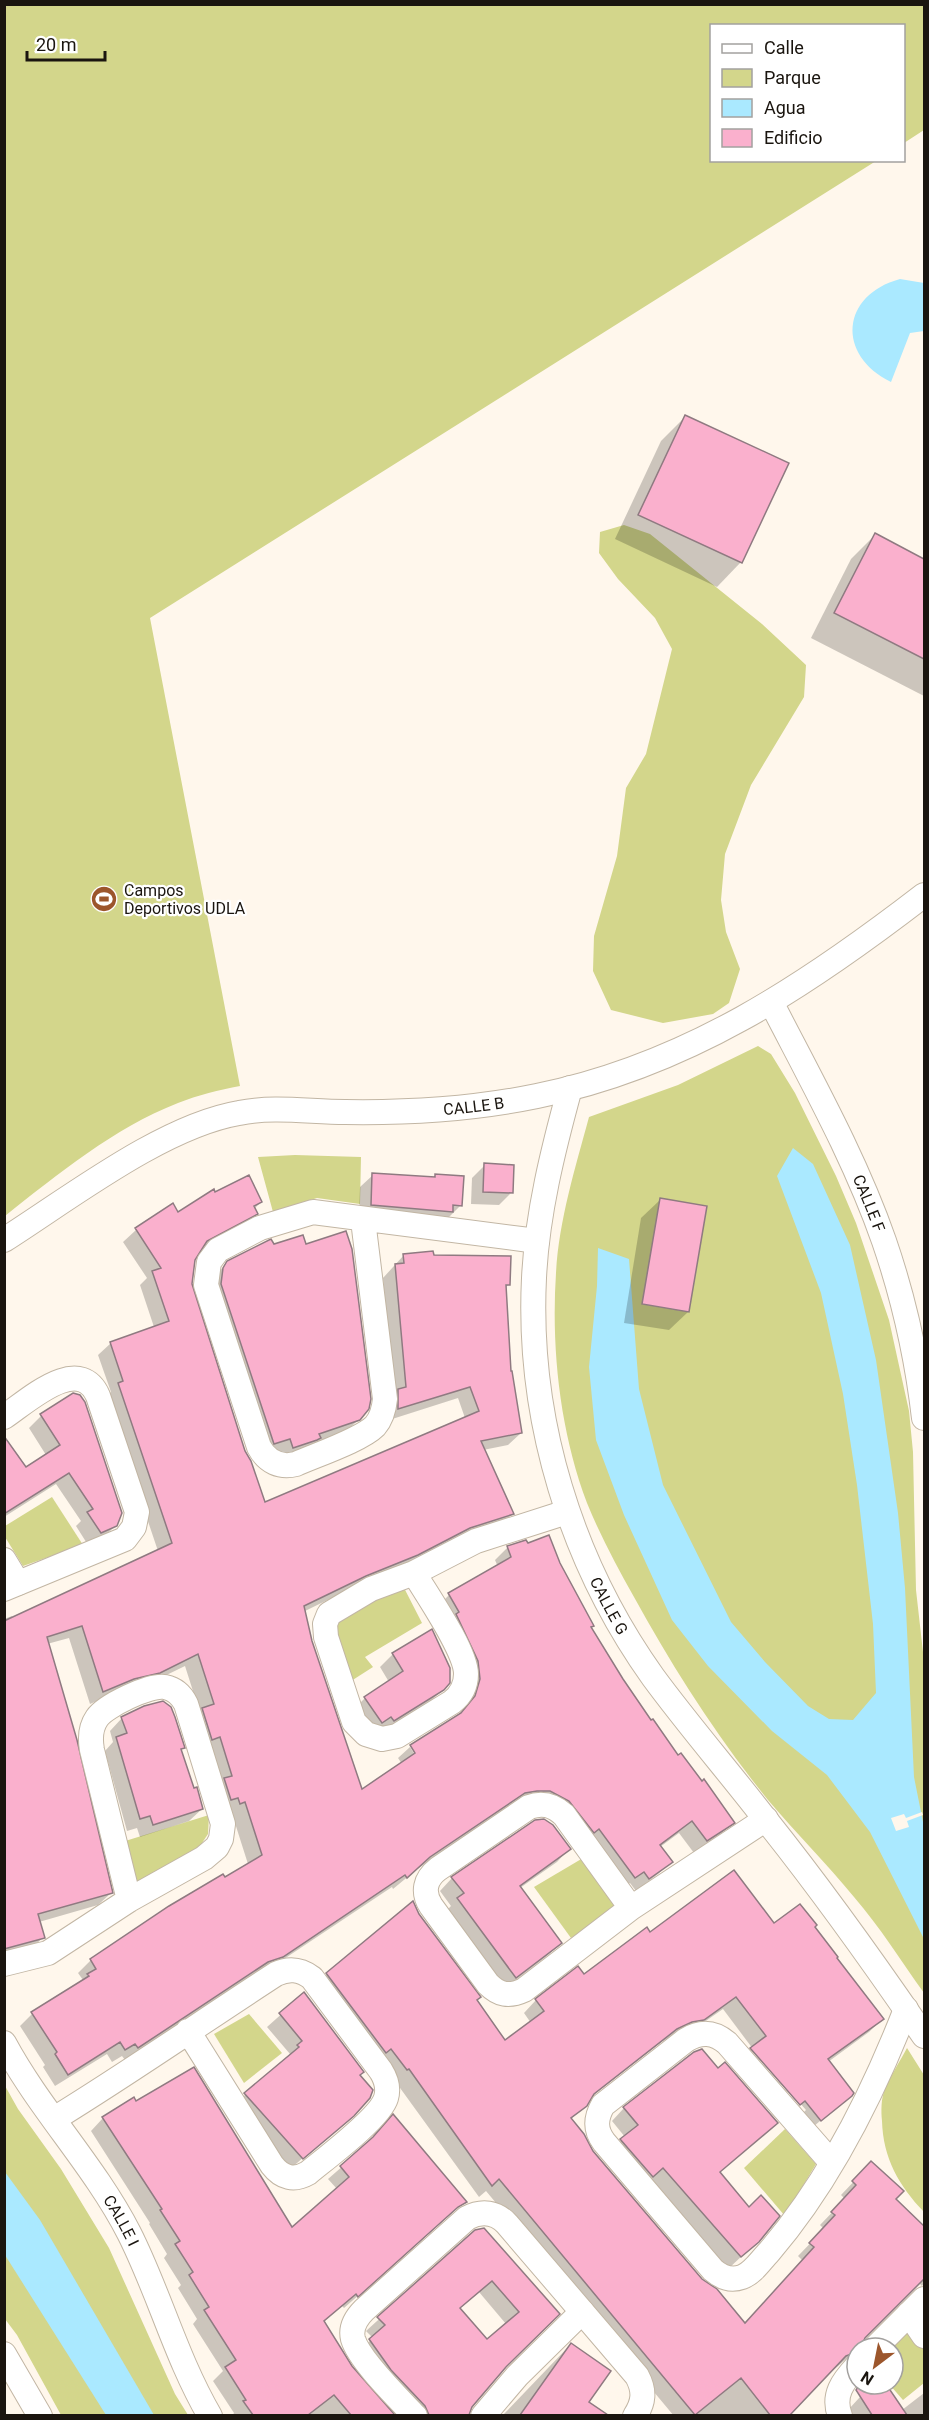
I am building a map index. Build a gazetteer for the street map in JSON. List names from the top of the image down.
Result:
{
  "streets": {
    "street": [
      "CALLE B",
      "CALLE F",
      "CALLE G",
      "CALLE I"
    ]
  },
  "crossings": [
    ["CALLE B", "CALLE F"],
    ["CALLE B", "CALLE G"]
  ],
  "places": {
    "sports": ["Campos Deportivos UDLA"]
  },
  "legend": [
    "Calle",
    "Parque",
    "Agua",
    "Edificio"
  ],
  "scale_bar": "20 m",
  "north": "bottom left"
}
